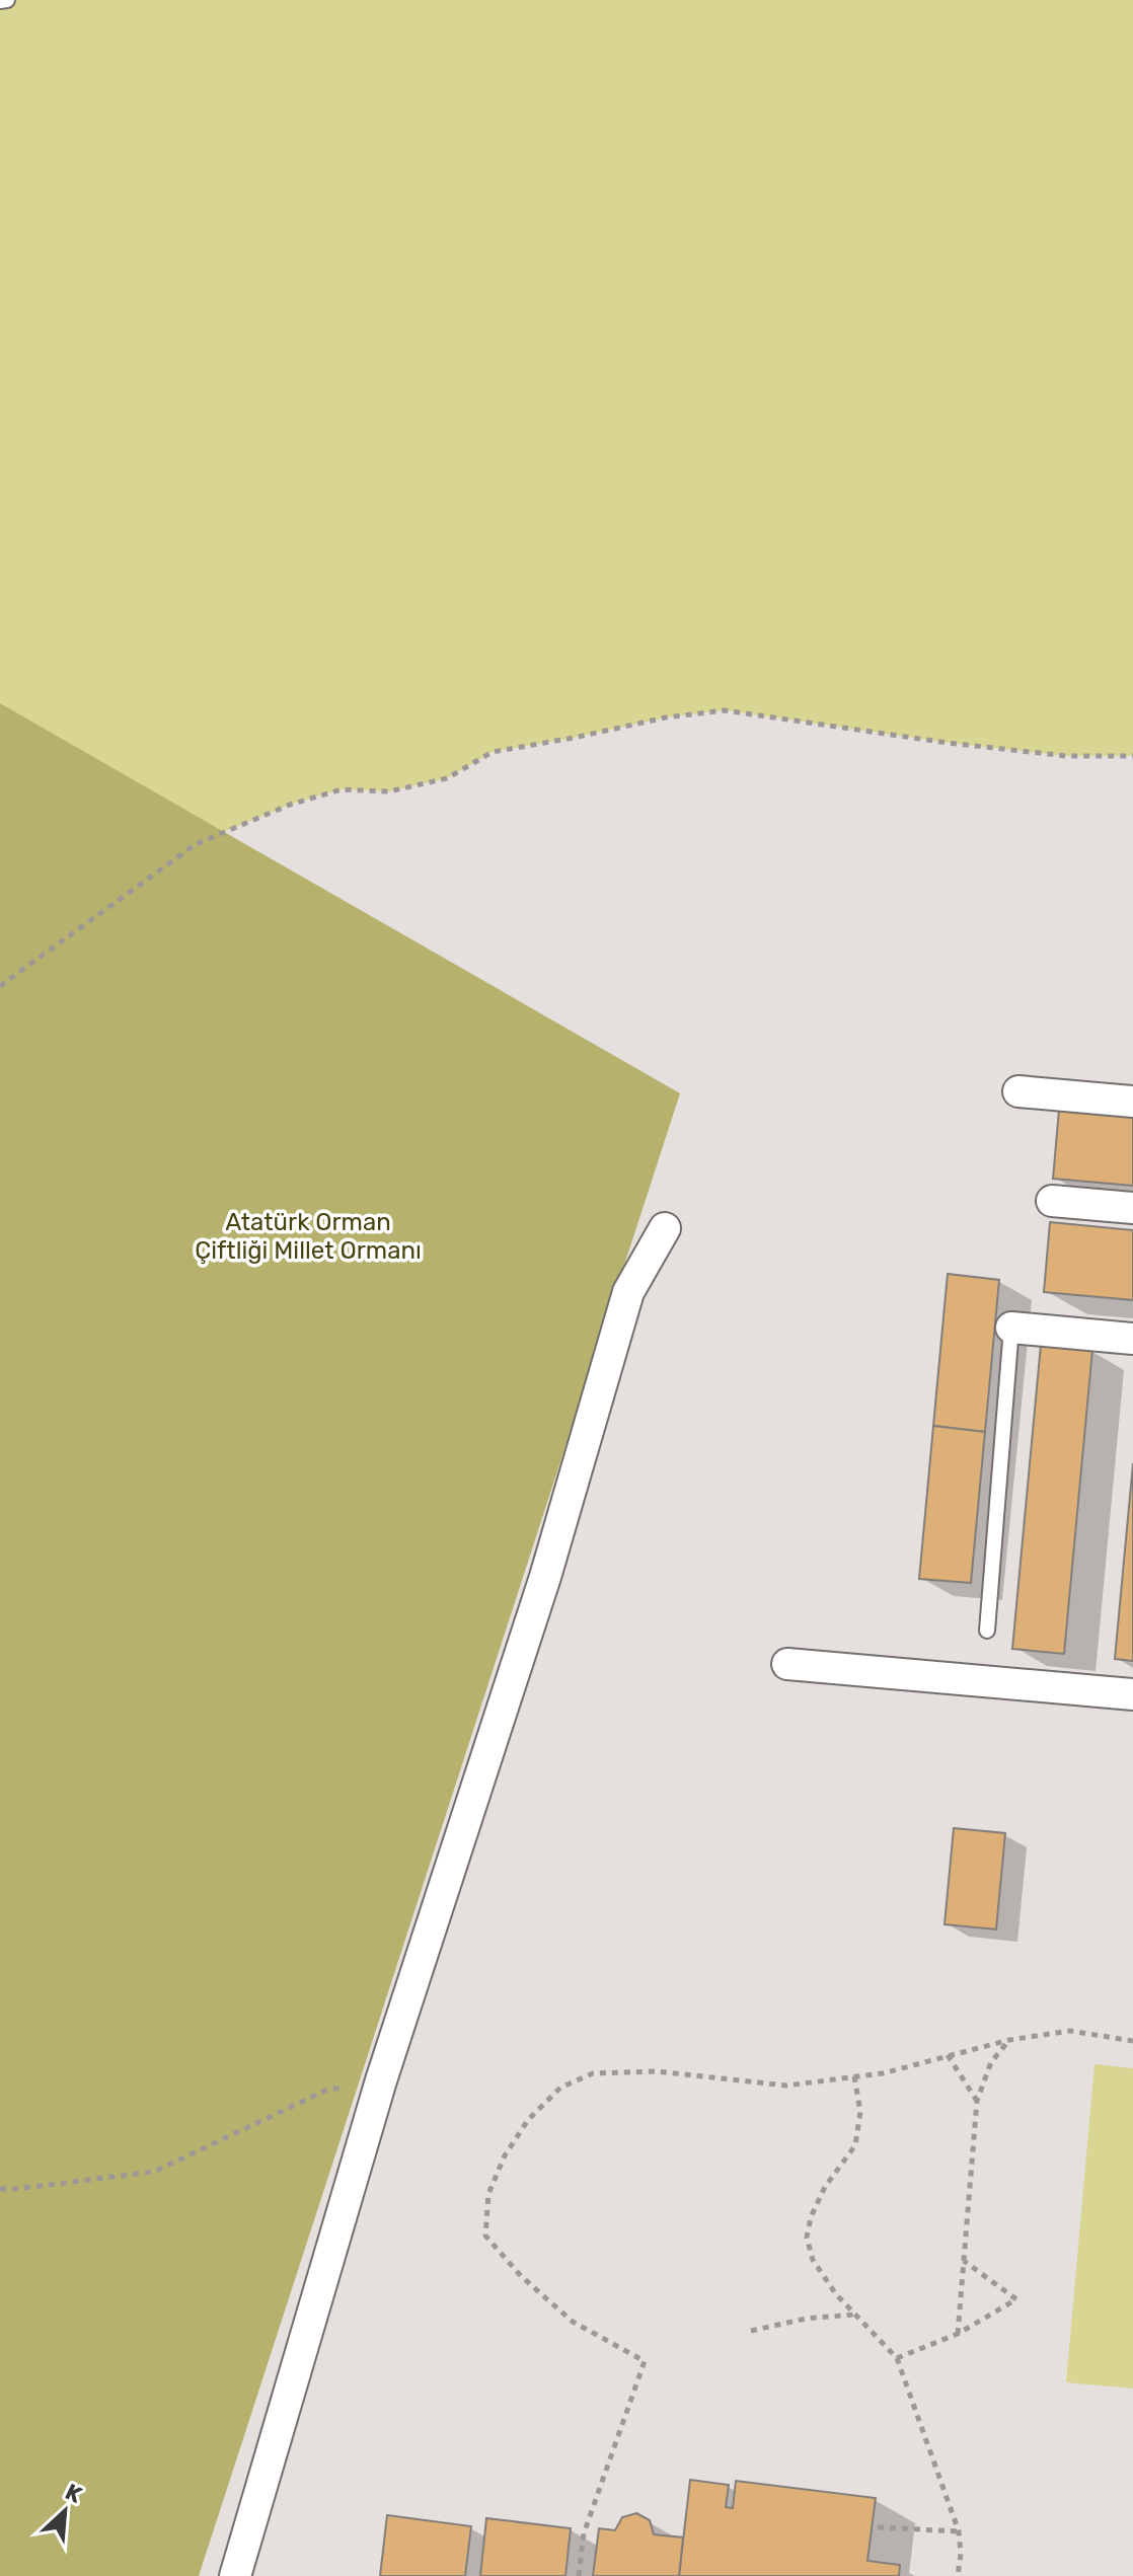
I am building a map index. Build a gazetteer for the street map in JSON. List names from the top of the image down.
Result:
{
  "parks": ["Atatürk Orman Çiftliği Millet Ormanı"],
  "north": "top right"
}
